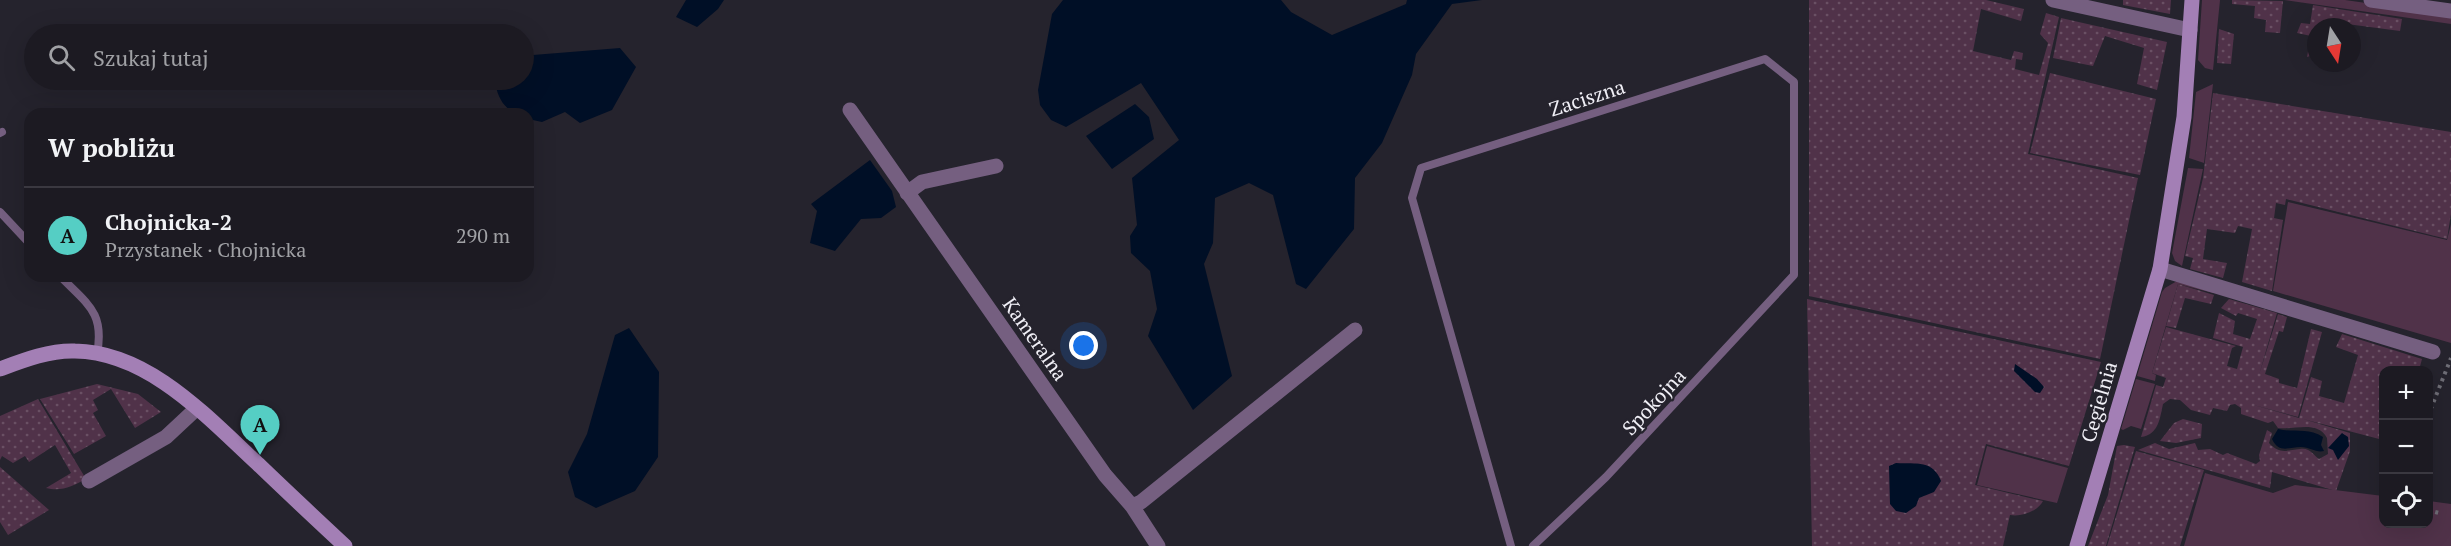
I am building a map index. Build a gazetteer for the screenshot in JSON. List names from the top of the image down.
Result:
{
  "streets": {
    "street": ["Kameralna", "Cegielnia"],
    "lane": ["Zaciszna", "Spokojna"]
  },
  "crossings": [
    ["Zaciszna", "Spokojna"]
  ],
  "north": "bottom",
  "page": {
    "search": "Szukaj tutaj",
    "heading": "W pobliżu",
    "list": [
      {
        "mark": "A",
        "name": "Chojnicka-2",
        "note": "Przystanek · Chojnicka",
        "value": "290 m"
      }
    ],
    "map_buttons": ["+", "−"],
    "pins": "A"
  }
}
